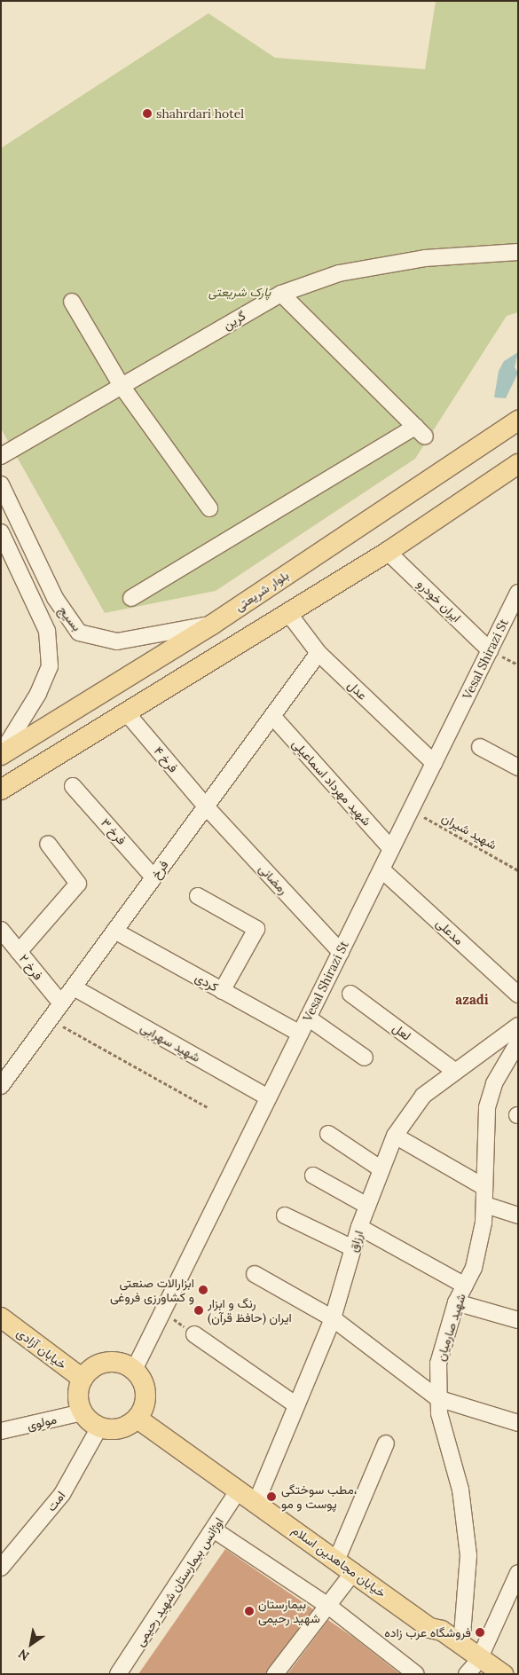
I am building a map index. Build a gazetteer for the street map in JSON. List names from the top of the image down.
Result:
{
  "streets": {
    "main road": ["بلوار شریعتی", "خیابان آزادی", "خیابان مجاهدین اسلام"],
    "street": [
      "گرین",
      "ایران خودرو",
      "بسیج",
      "Vesal Shirazi St",
      "عدل",
      "فرخ ۴",
      "شهید مهرداد اسماعیلی",
      "فرخ ۳",
      "فرخ",
      "رمضانی",
      "مدعلی",
      "فرخ ۲",
      "کردی",
      "لعل",
      "شهید سهرابی",
      "ارزاق",
      "شهید صارمیان",
      "مولوی",
      "امت",
      "اوژانس بیمارستان شهید رحیمی"
    ],
    "path": ["شهید شیران"]
  },
  "crossings": [
    ["بلوار شریعتی", "بسیج"],
    ["ایران خودرو", "Vesal Shirazi St"],
    ["Vesal Shirazi St", "عدل"],
    ["Vesal Shirazi St", "شهید مهرداد اسماعیلی"],
    ["Vesal Shirazi St", "شهید شیران"],
    ["Vesal Shirazi St", "رمضانی"],
    ["Vesal Shirazi St", "مدعلی"],
    ["Vesal Shirazi St", "کردی"],
    ["Vesal Shirazi St", "شهید سهرابی"],
    ["Vesal Shirazi St", "خیابان آزادی"],
    ["Vesal Shirazi St", "مولوی"],
    ["Vesal Shirazi St", "امت"],
    ["Vesal Shirazi St", "خیابان مجاهدین اسلام"],
    ["عدل", "فرخ"],
    ["فرخ ۴", "فرخ"],
    ["فرخ ۴", "رمضانی"],
    ["شهید مهرداد اسماعیلی", "فرخ"],
    ["فرخ ۳", "فرخ"],
    ["فرخ", "رمضانی"],
    ["فرخ", "فرخ ۲"],
    ["فرخ", "کردی"],
    ["فرخ", "شهید سهرابی"],
    ["لعل", "ارزاق"],
    ["ارزاق", "خیابان مجاهدین اسلام"],
    ["شهید صارمیان", "خیابان مجاهدین اسلام"],
    ["خیابان آزادی", "مولوی"],
    ["خیابان آزادی", "امت"],
    ["خیابان آزادی", "خیابان مجاهدین اسلام"],
    ["مولوی", "امت"],
    ["مولوی", "خیابان مجاهدین اسلام"],
    ["امت", "خیابان مجاهدین اسلام"],
    ["خیابان مجاهدین اسلام", "اوژانس بیمارستان شهید رحیمی"]
  ],
  "districts": ["azadi"],
  "parks": ["پارک شریعتی"],
  "places": [
    "shahrdari hotel",
    "ابزارالات صنعتی و کشاورزی فروغی",
    "رنگ و ابزار ایران (حافظ قرآن)",
    "مطب سوختگی، پوست و مو",
    "بیمارستان شهید رحیمی",
    "فروشگاه عرب زاده"
  ],
  "north": "bottom left"
}
